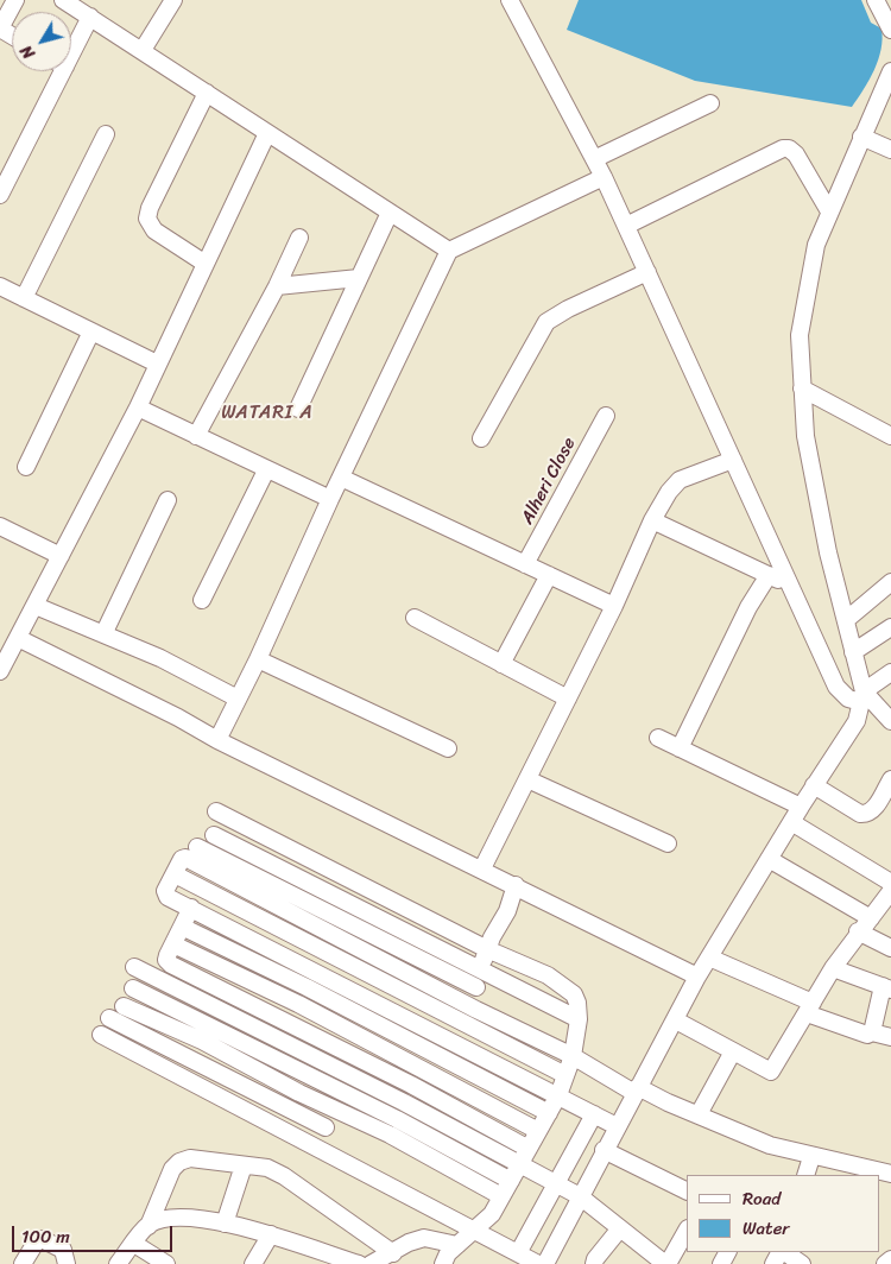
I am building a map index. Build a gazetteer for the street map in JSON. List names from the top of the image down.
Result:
{
  "streets": {
    "street": ["Alheri Close"]
  },
  "districts": ["WATARI A"],
  "legend": ["Road", "Water"],
  "scale_bar": "100 m",
  "north": "bottom left"
}
